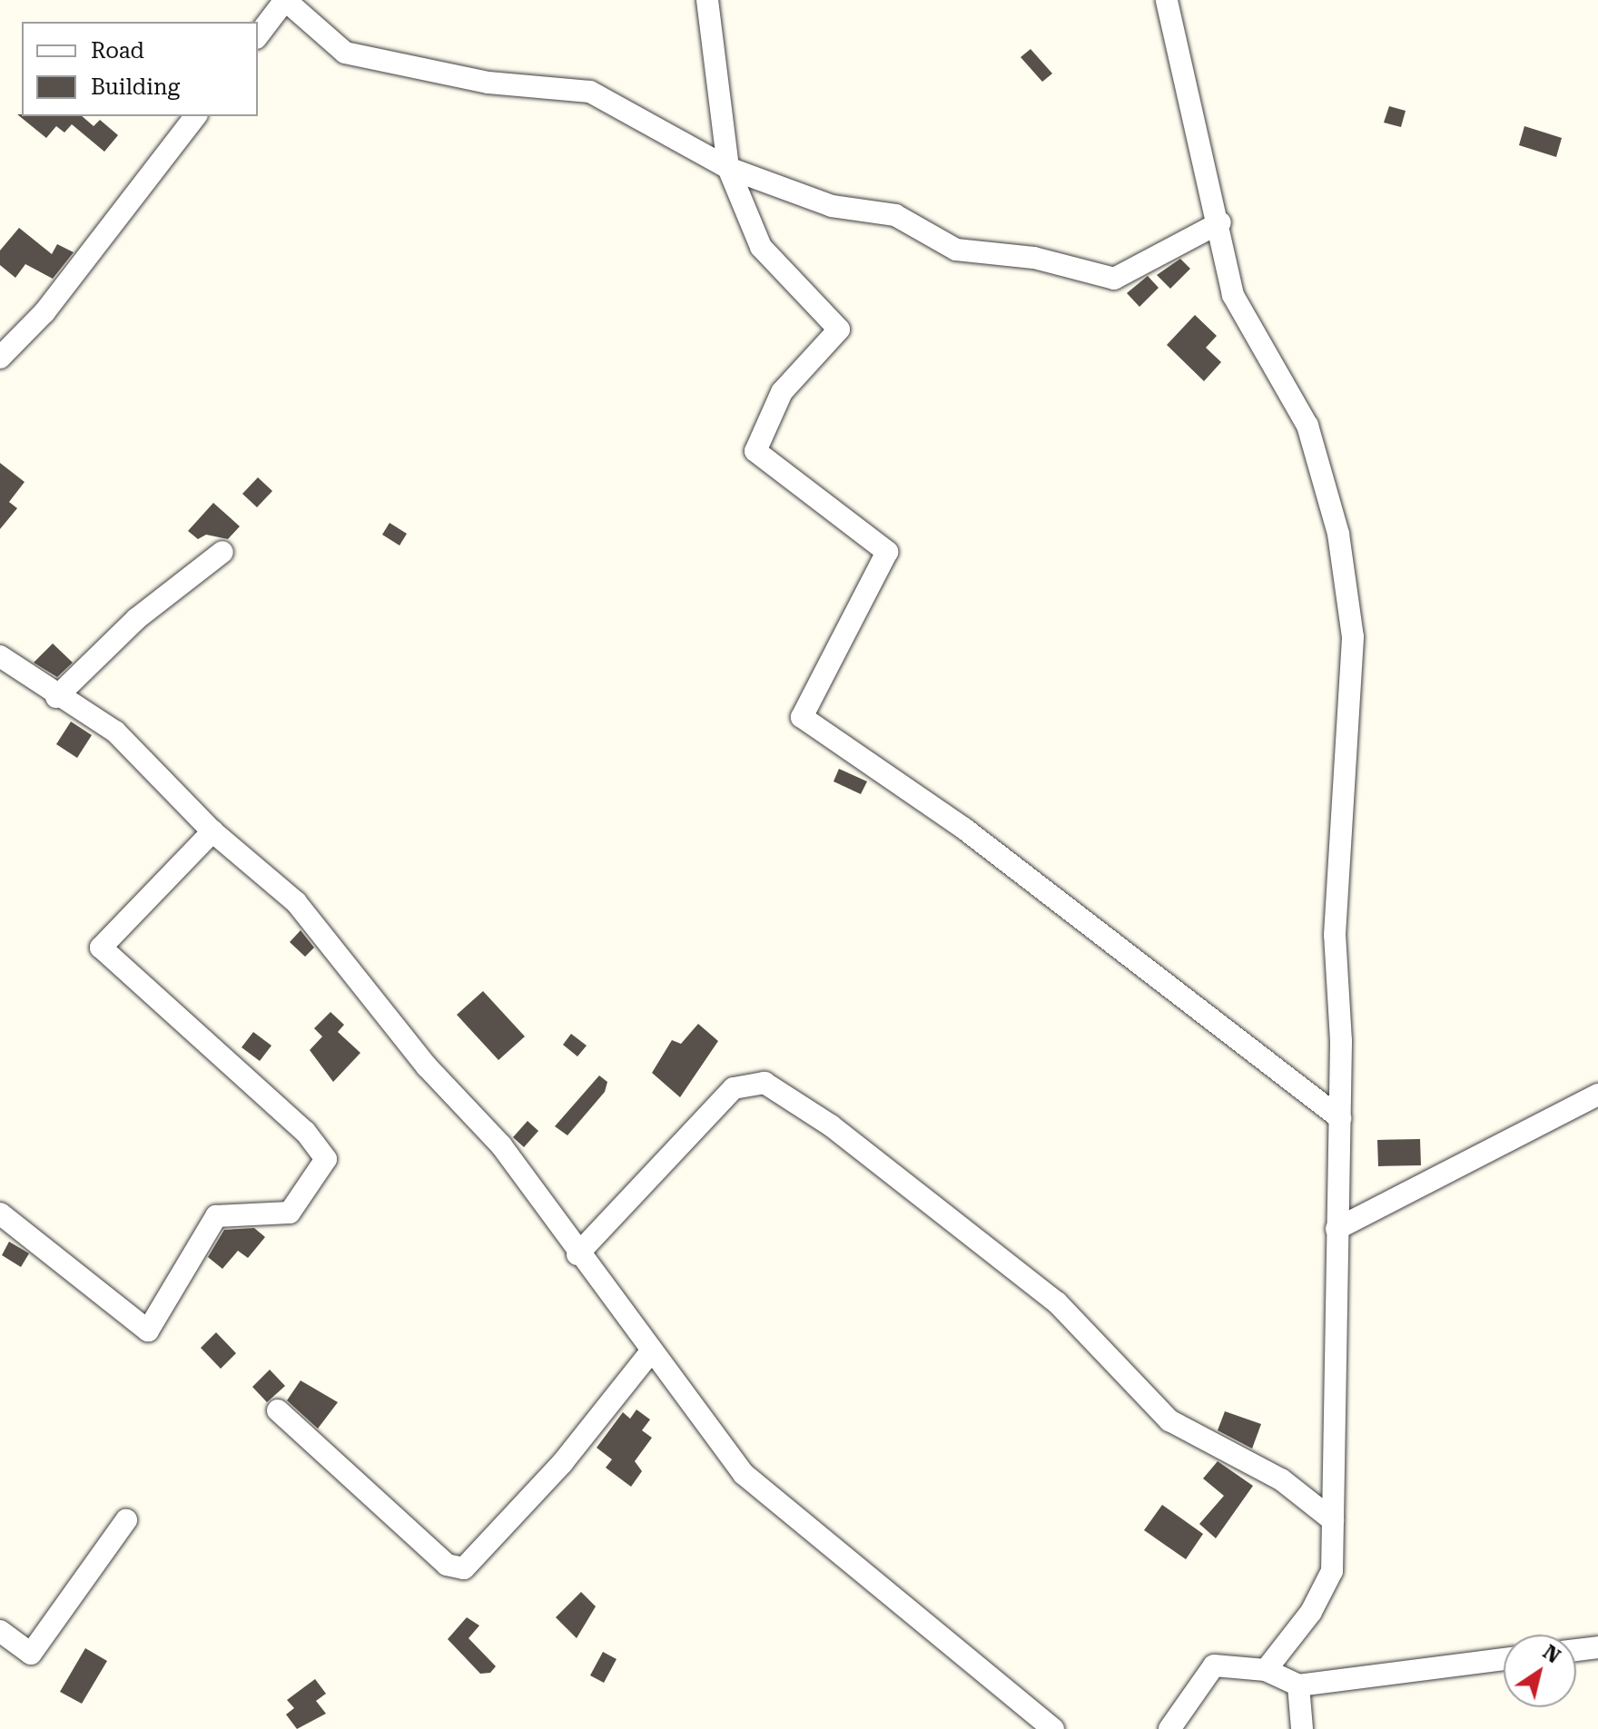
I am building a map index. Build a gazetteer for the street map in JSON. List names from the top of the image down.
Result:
{
  "legend": ["Road", "Building"],
  "north": "top right"
}
